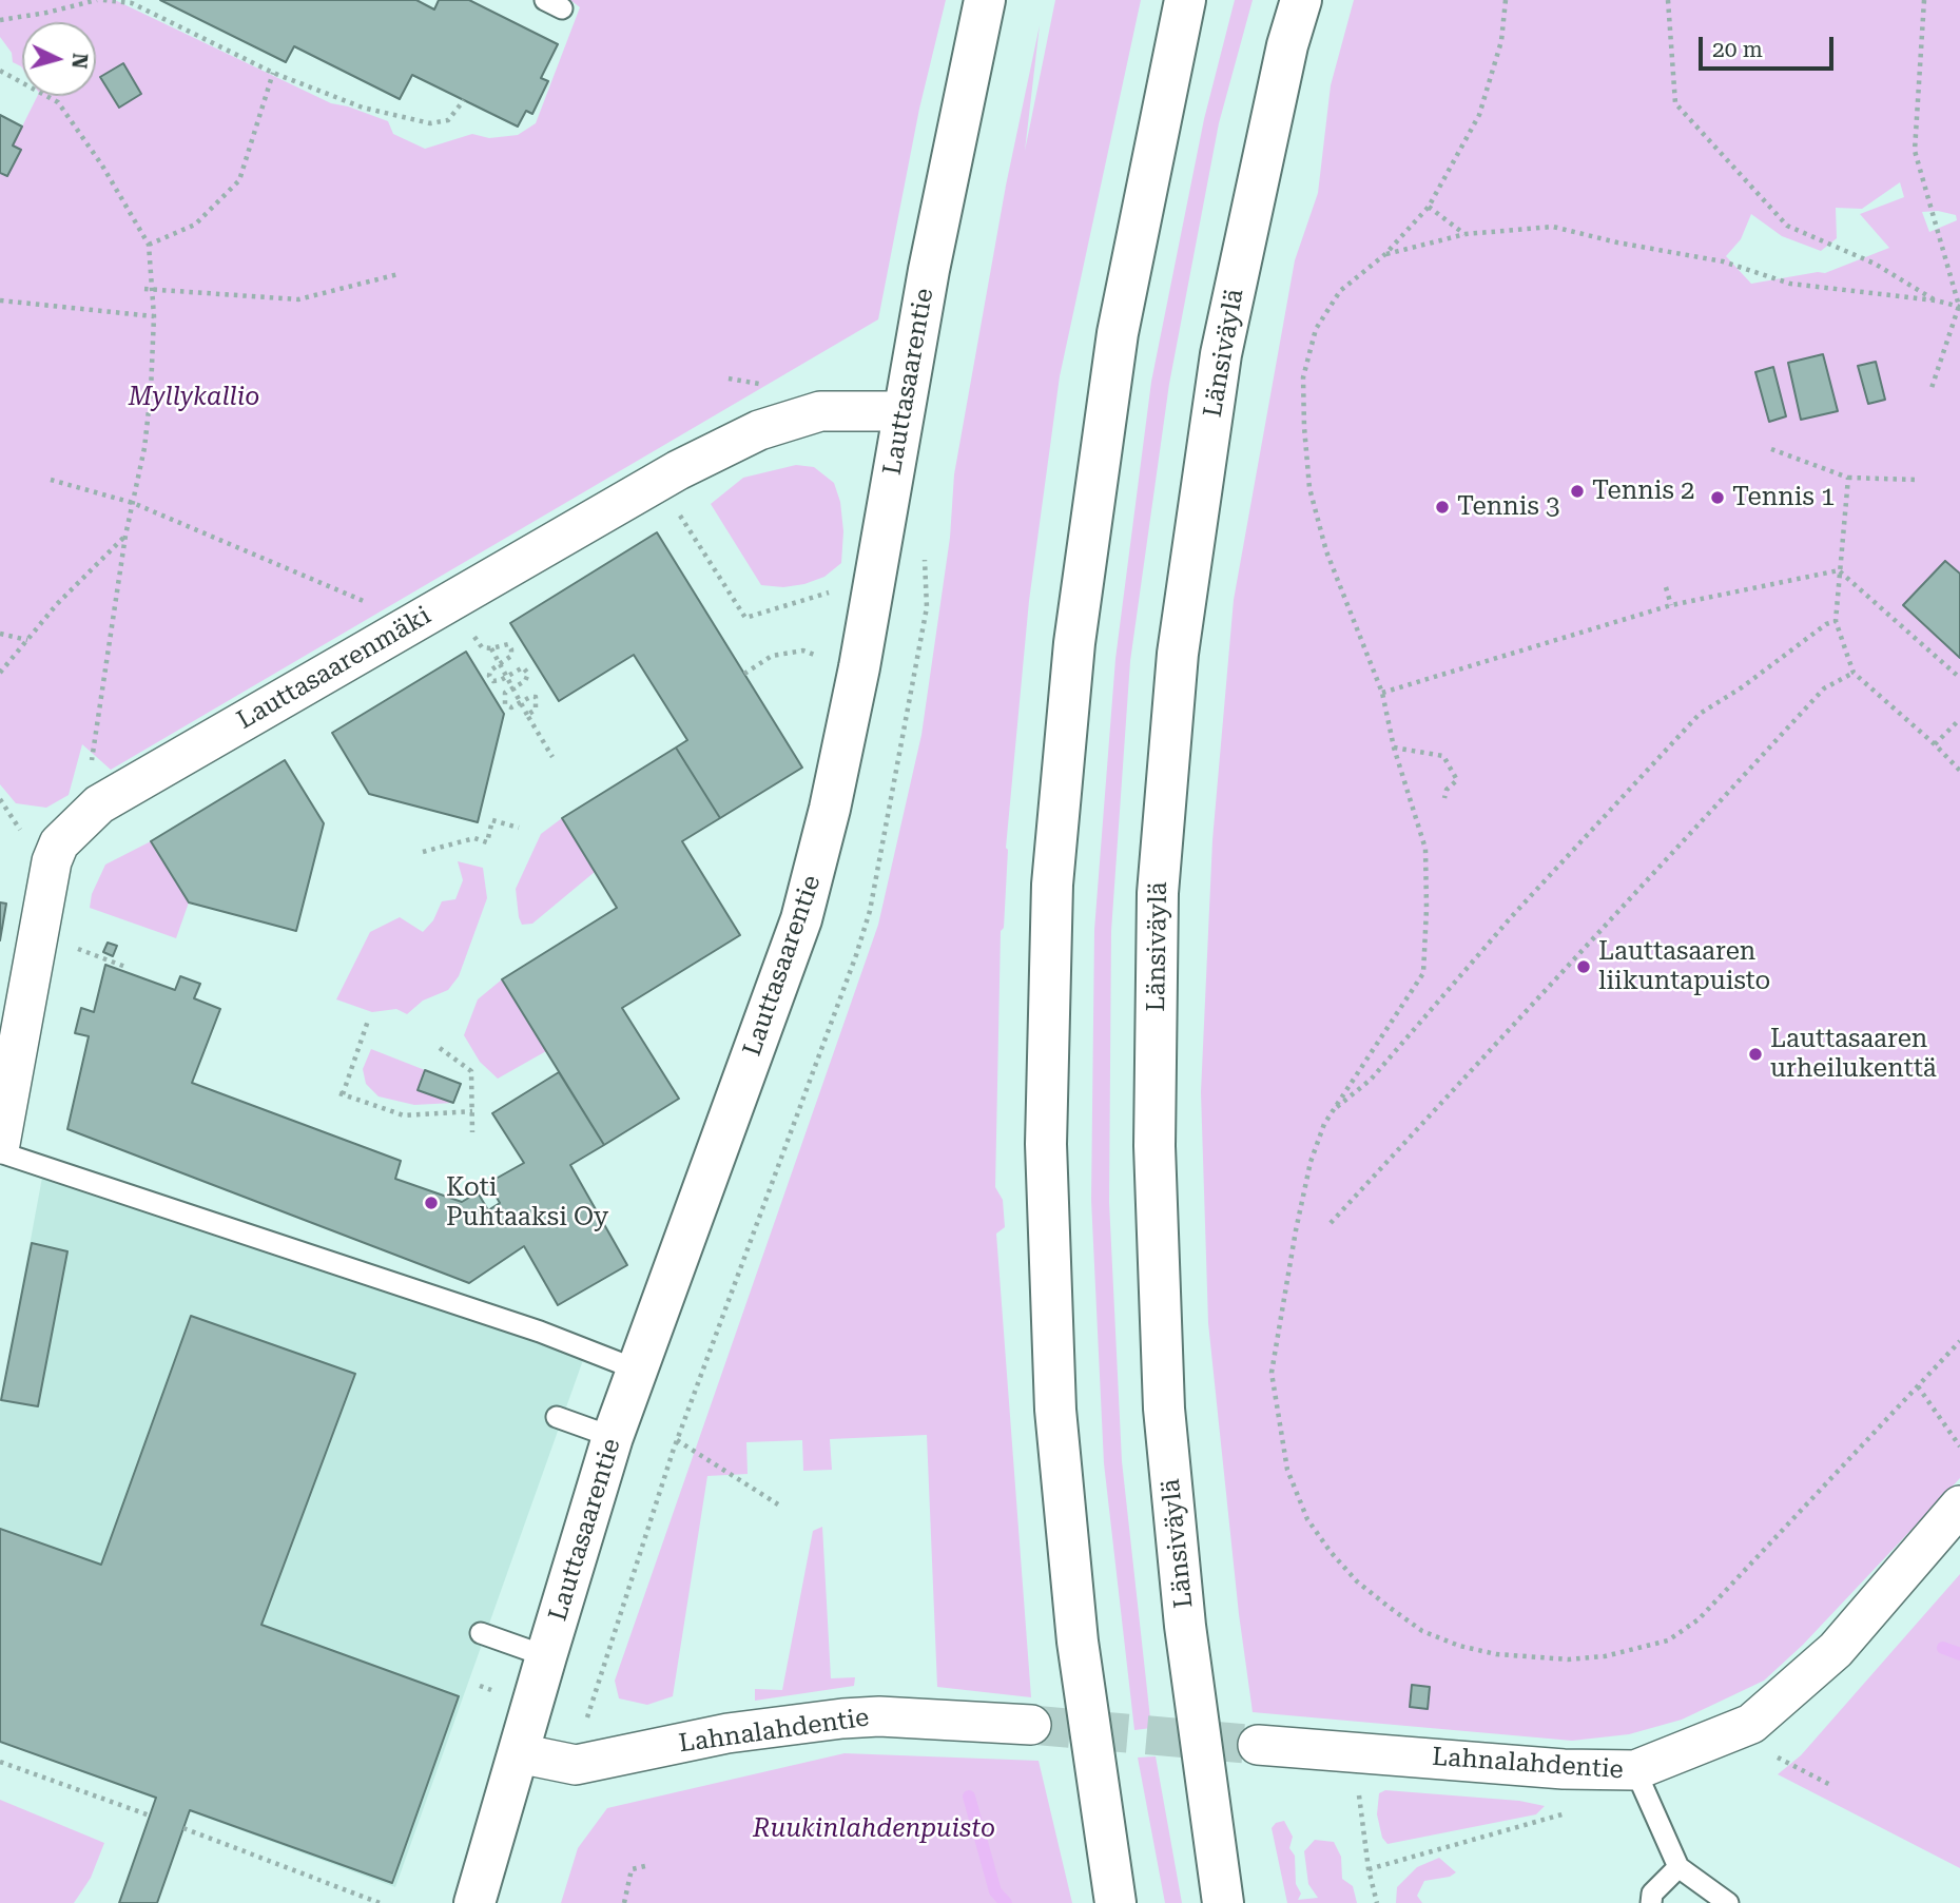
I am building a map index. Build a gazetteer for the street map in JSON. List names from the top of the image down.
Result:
{
  "streets": {
    "main road": ["Länsiväylä", "Lauttasaarentie"],
    "street": ["Lauttasaarenmäki", "Lahnalahdentie"]
  },
  "crossings": [
    ["Lauttasaarentie", "Lauttasaarenmäki"],
    ["Lauttasaarentie", "Lahnalahdentie"]
  ],
  "parks": ["Myllykallio", "Ruukinlahdenpuisto"],
  "places": [
    "Tennis 2",
    "Tennis 1",
    "Tennis 3",
    "Lauttasaaren liikuntapuisto",
    "Lauttasaaren urheilukenttä",
    "Koti Puhtaaksi Oy"
  ],
  "scale_bar": "20 m",
  "north": "right"
}
